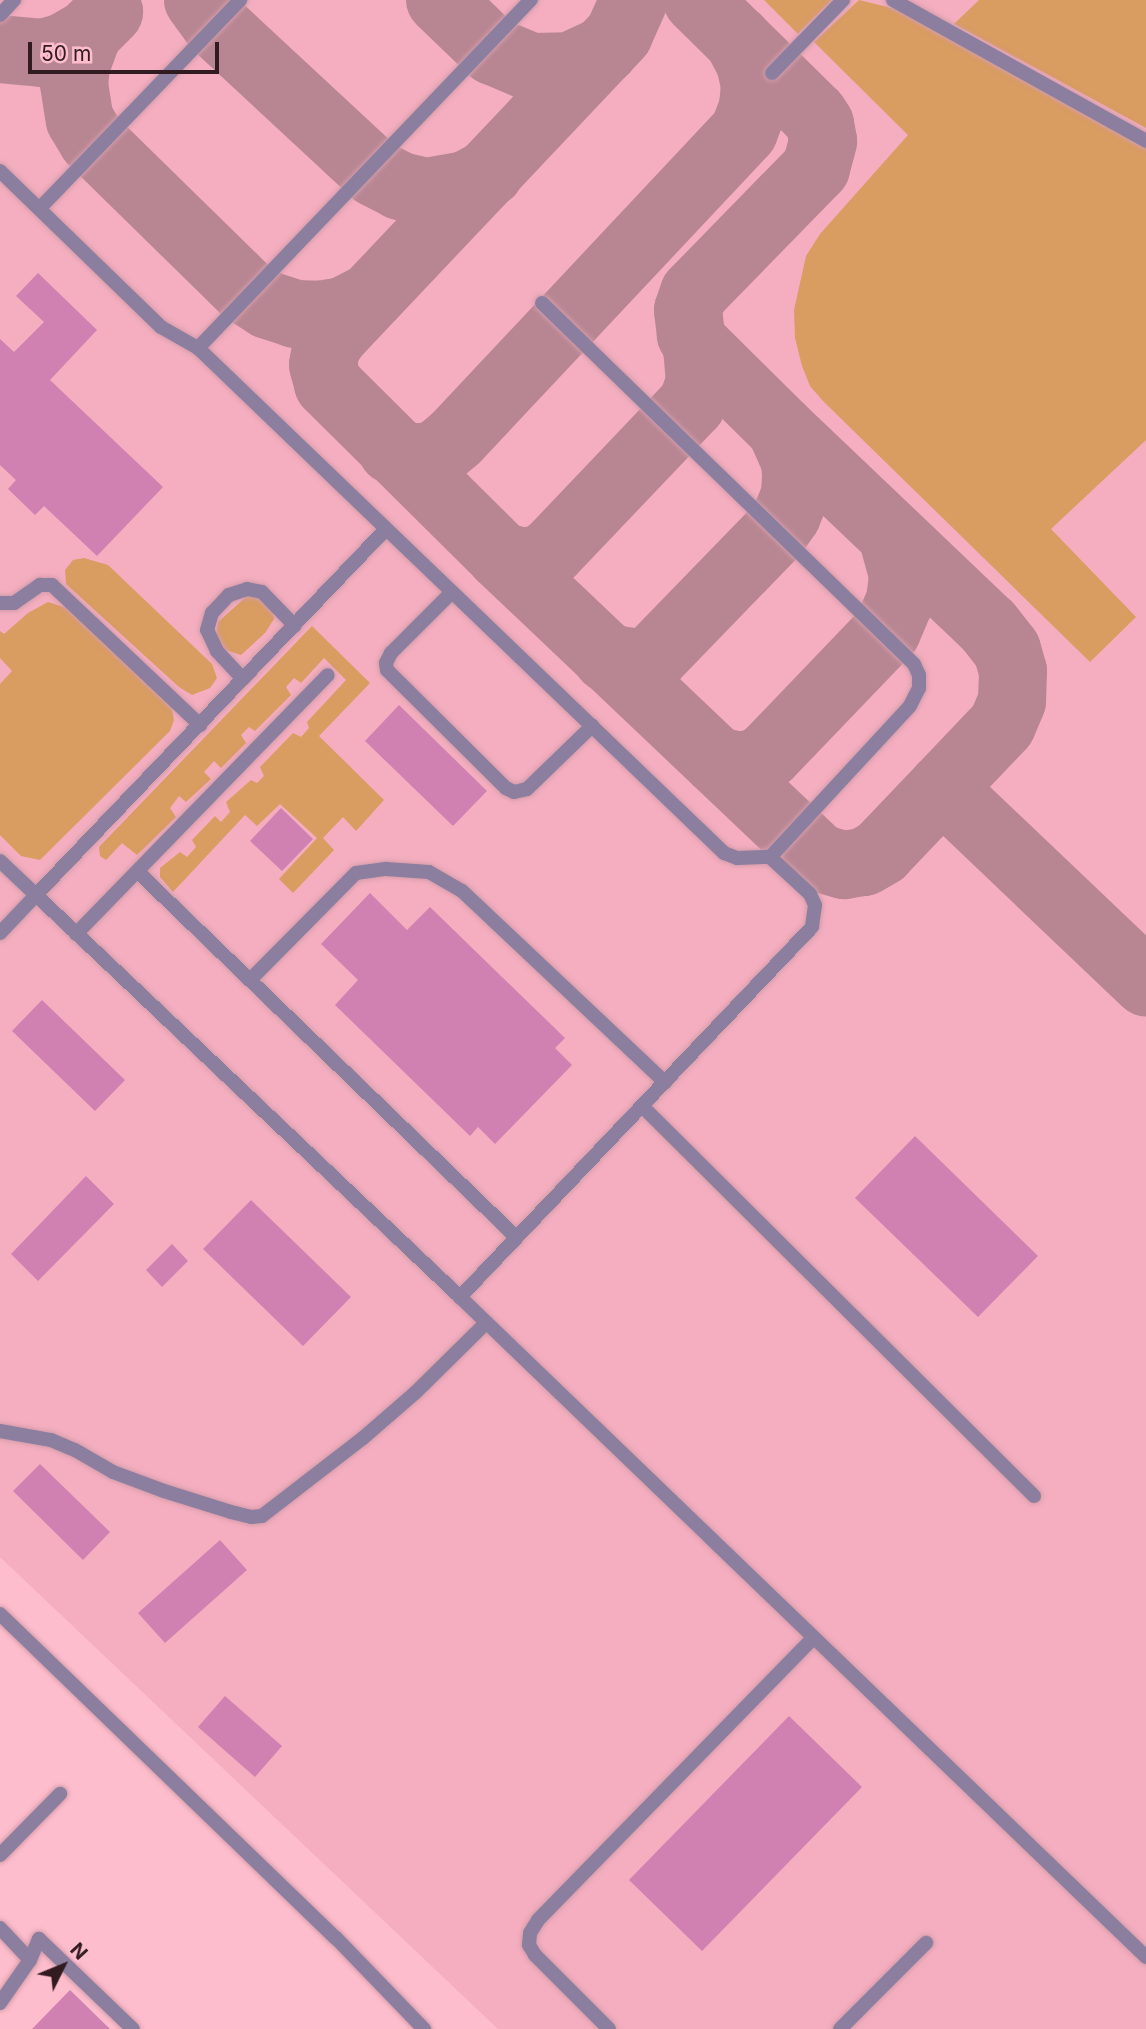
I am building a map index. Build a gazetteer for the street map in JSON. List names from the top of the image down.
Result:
{
  "scale_bar": "50 m",
  "north": "top right"
}
